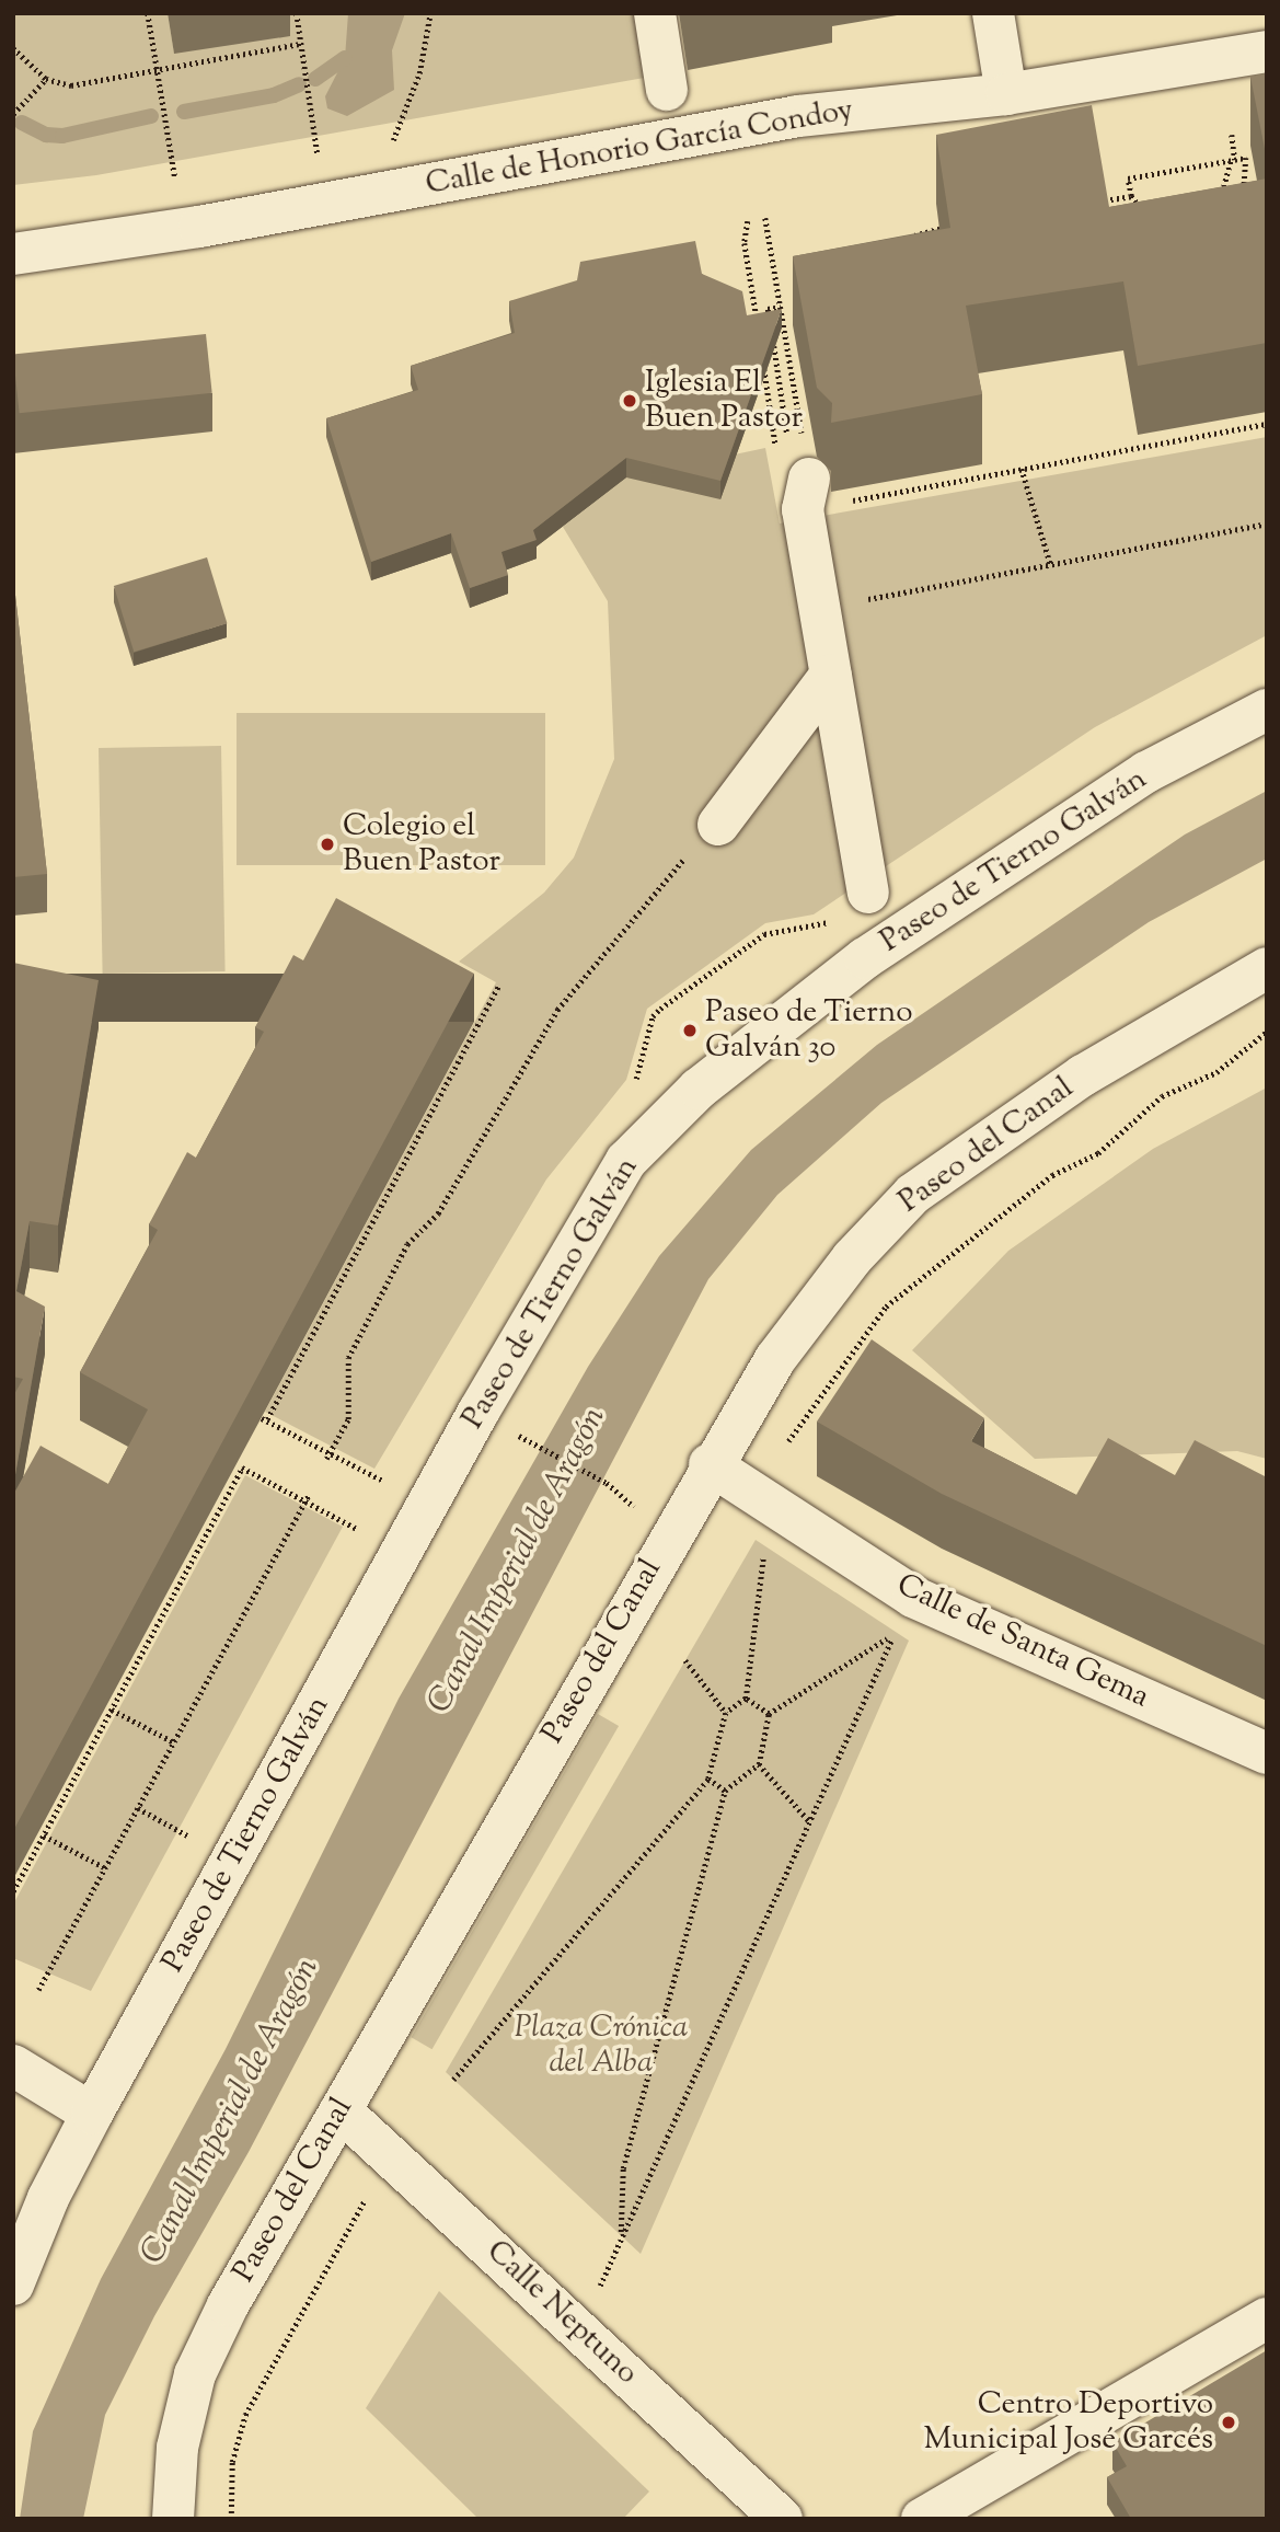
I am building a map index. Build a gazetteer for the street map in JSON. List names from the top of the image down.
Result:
{
  "streets": {
    "street": [
      "Calle de Honorio García Condoy",
      "Paseo de Tierno Galván",
      "Paseo del Canal",
      "Calle de Santa Gema",
      "Calle Neptuno"
    ]
  },
  "crossings": [
    ["Paseo del Canal", "Calle de Santa Gema"],
    ["Paseo del Canal", "Calle Neptuno"]
  ],
  "water": ["Canal Imperial de Aragón"],
  "parks": ["Plaza Crónica del Alba"],
  "places": [
    "Iglesia El Buen Pastor",
    "Colegio el Buen Pastor",
    "Paseo de Tierno Galván 30",
    "Centro Deportivo Municipal José Garcés"
  ]
}
